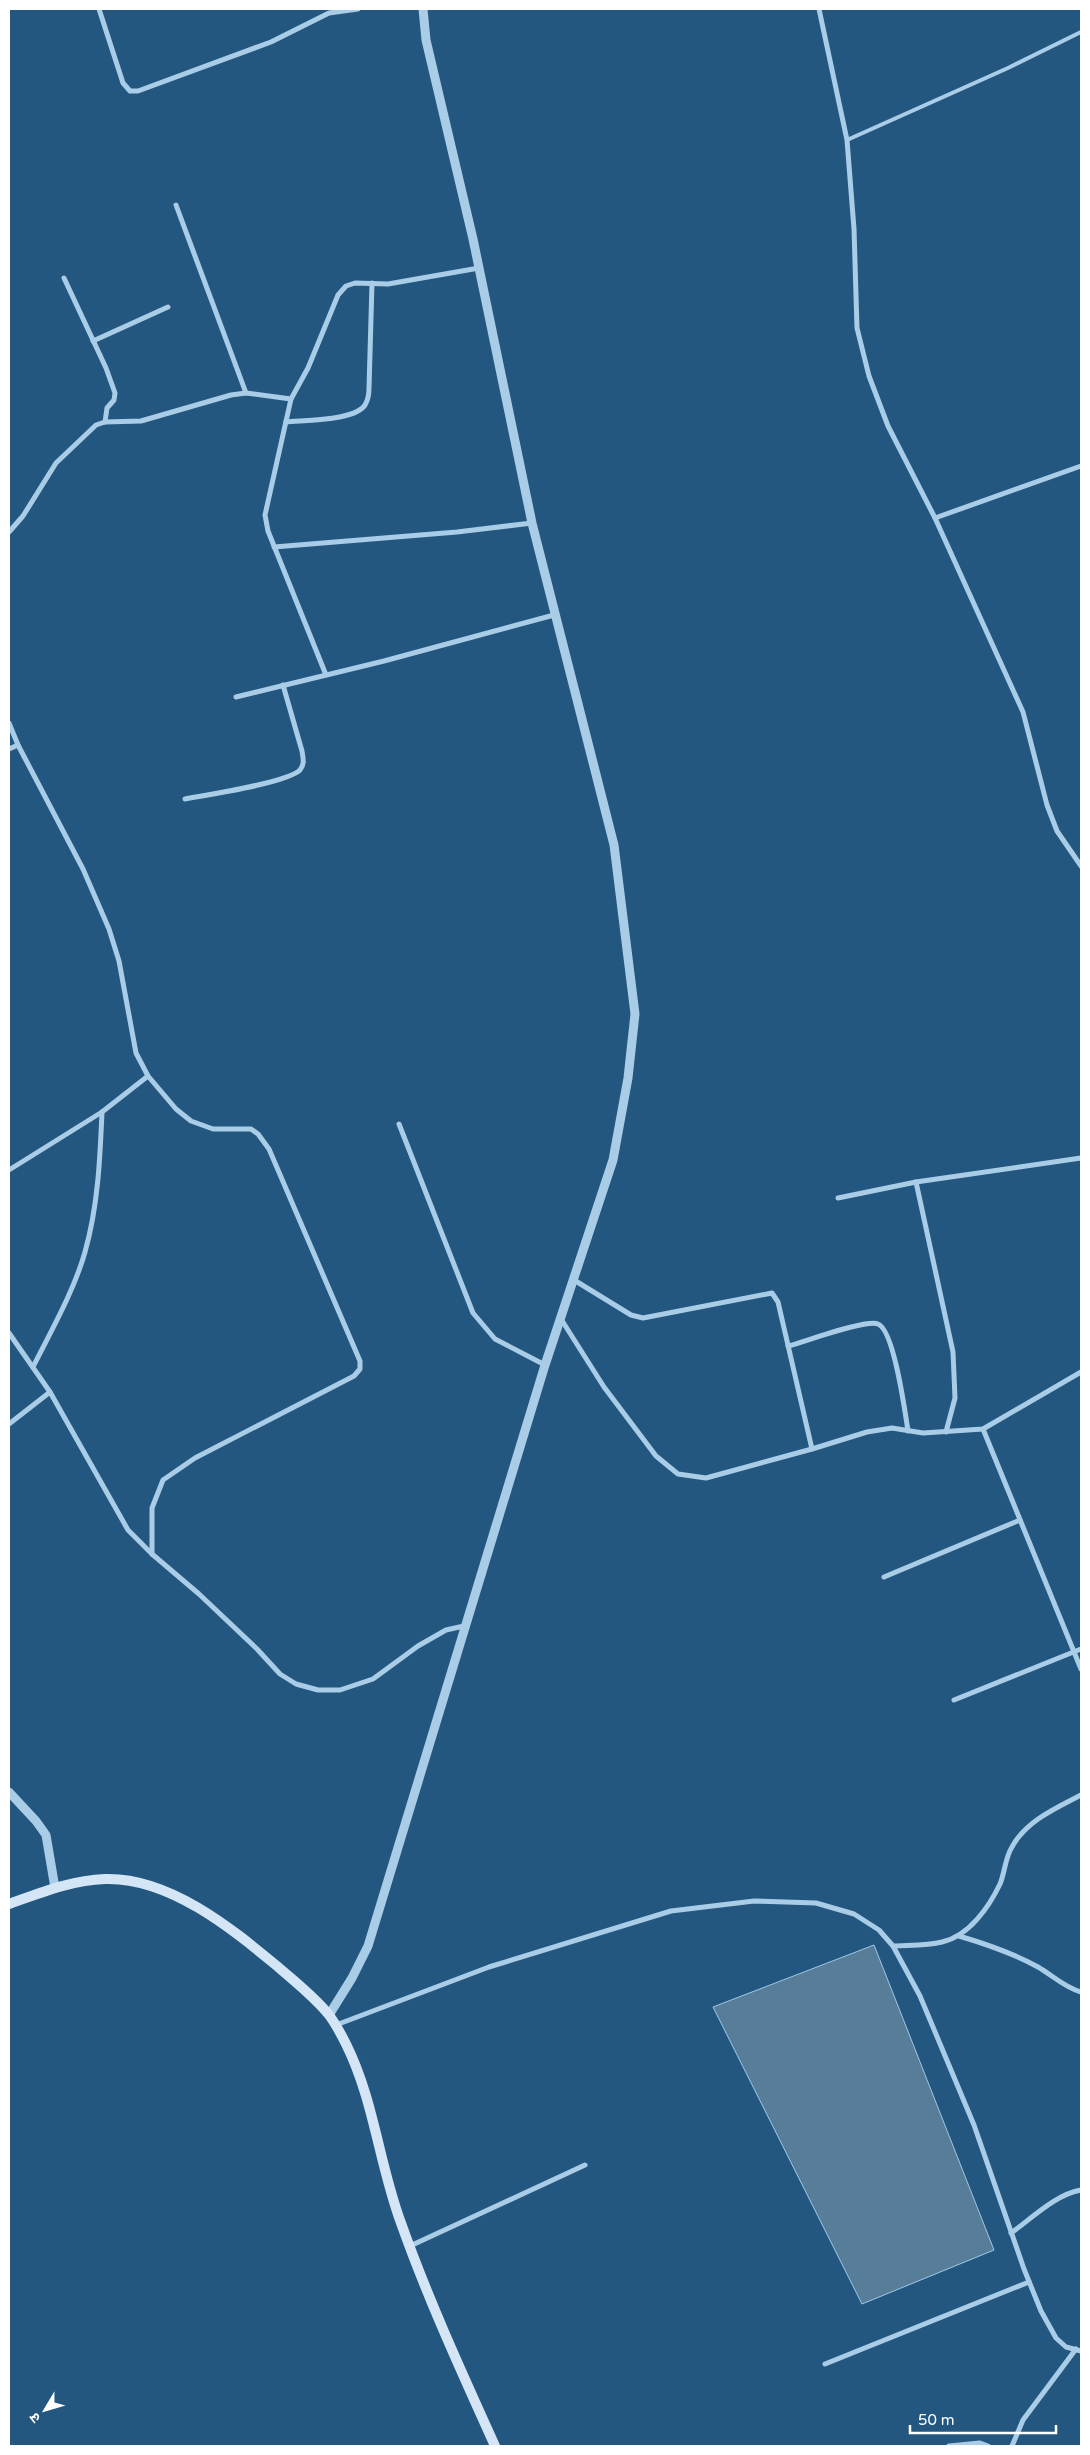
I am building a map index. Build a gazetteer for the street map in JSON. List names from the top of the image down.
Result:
{
  "scale_bar": "50 m",
  "north": "bottom left"
}
